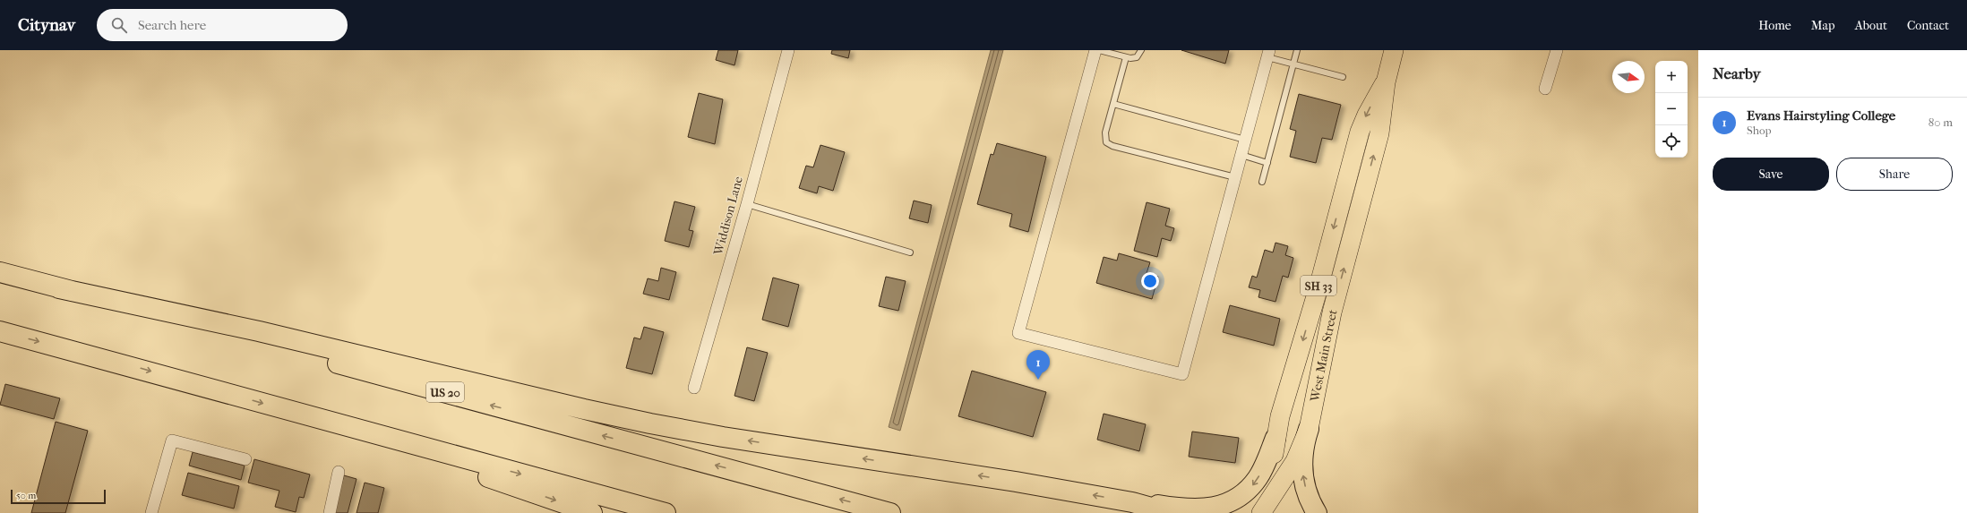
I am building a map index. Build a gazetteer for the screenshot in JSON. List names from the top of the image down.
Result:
{
  "streets": {
    "highway": ["SH 33", "US 20"],
    "main road": ["West Main Street"],
    "street": ["Widdison Lane"]
  },
  "crossings": [
    ["SH 33", "West Main Street"]
  ],
  "scale_bar": "50 m",
  "north": "right",
  "page": {
    "header": "Citynav",
    "search": "Search here",
    "nav": [
      "Home",
      "Map",
      "About",
      "Contact"
    ],
    "heading": "Nearby",
    "map_buttons": ["+", "−"],
    "list": [
      {
        "mark": "1",
        "name": "Evans Hairstyling College",
        "note": "Shop",
        "value": "80 m"
      }
    ],
    "buttons": ["Save", "Share"],
    "pins": "1",
    "scale": "50 m"
  }
}
